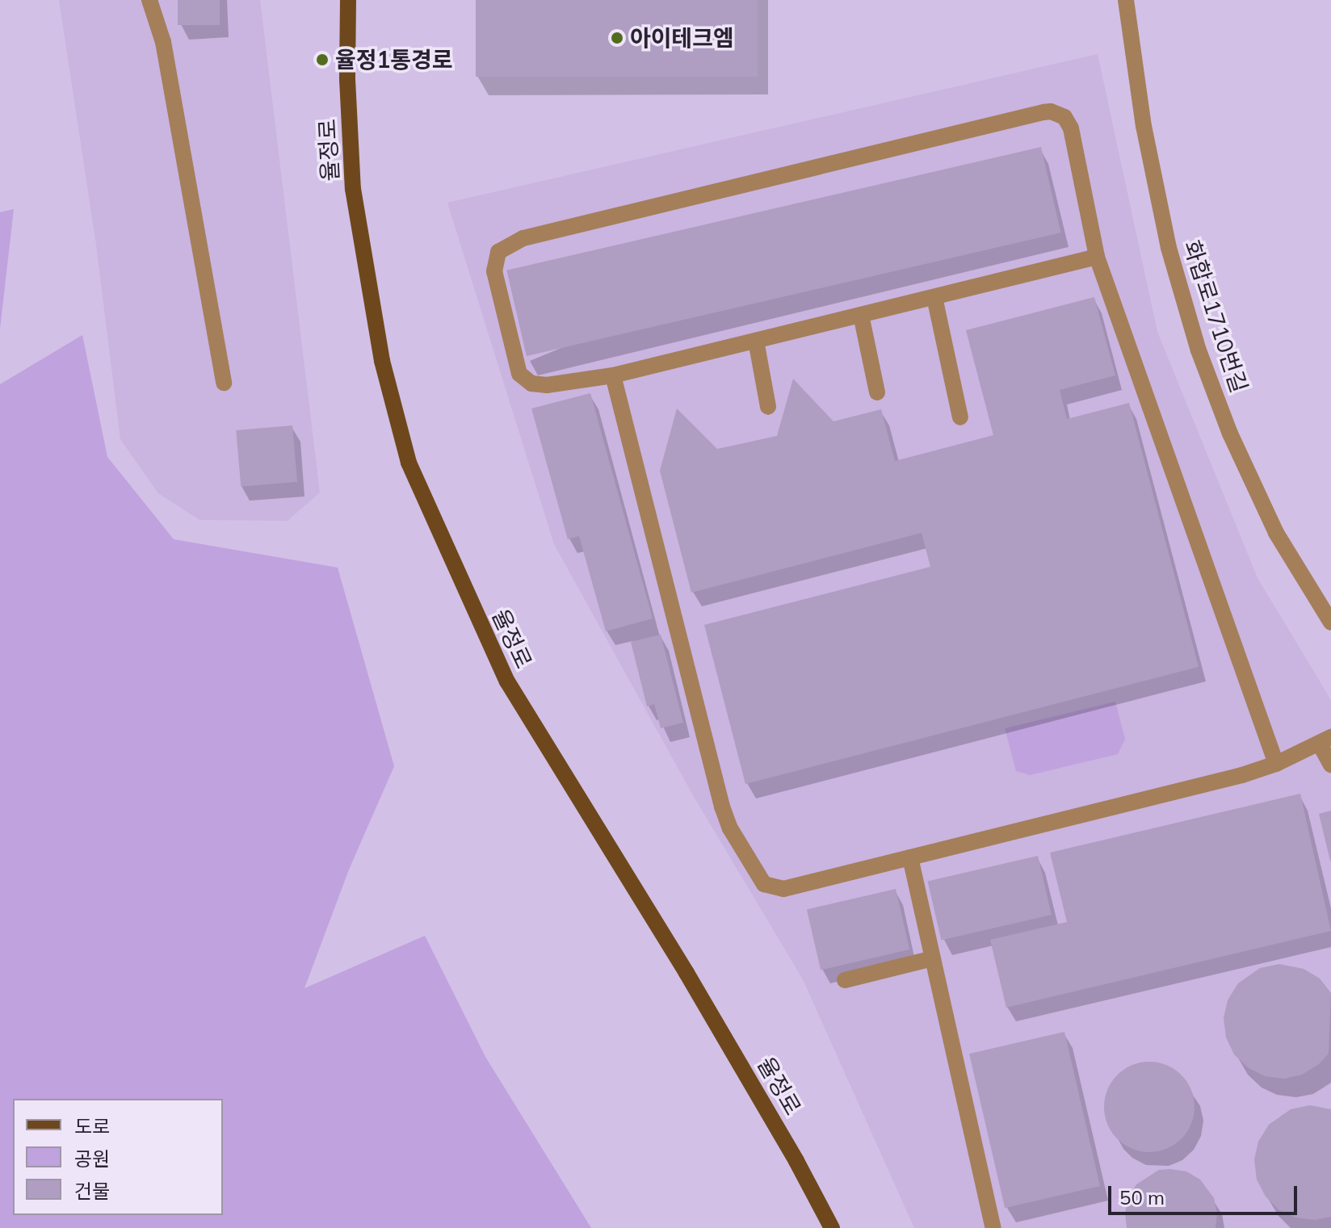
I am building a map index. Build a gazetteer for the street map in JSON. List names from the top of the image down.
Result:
{
  "streets": {
    "main road": ["율정로"],
    "street": ["화합로1710번길"]
  },
  "places": ["아이테크엠", "율정1통경로"],
  "legend": ["도로", "공원", "건물"],
  "scale_bar": "50 m"
}
